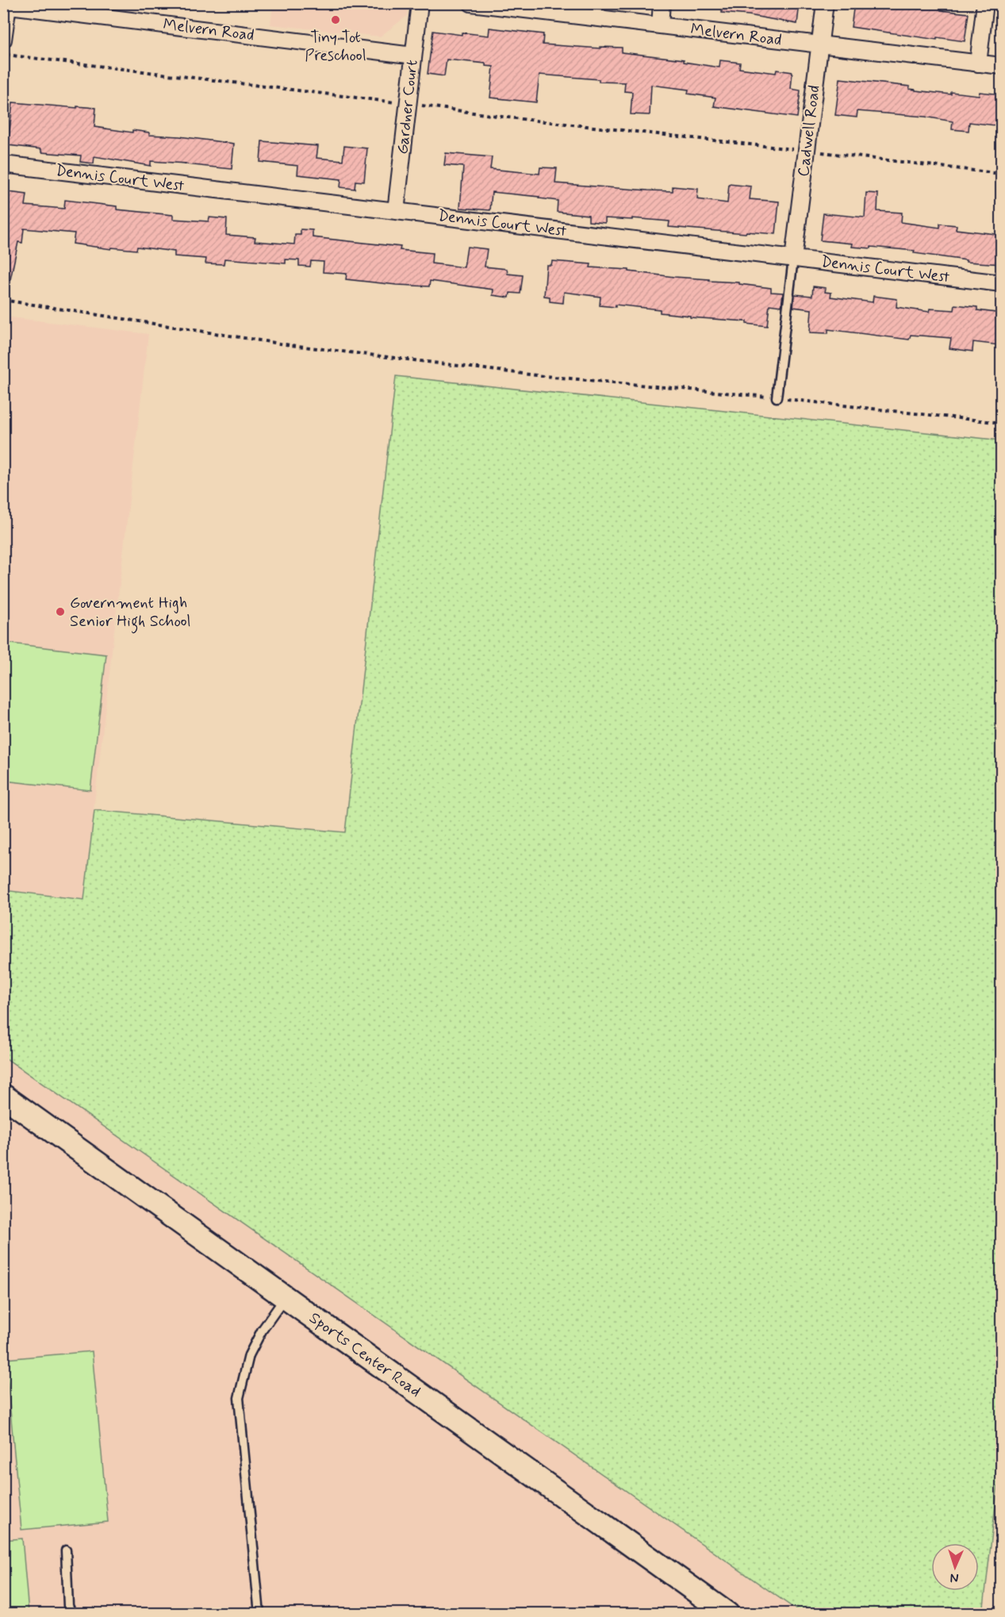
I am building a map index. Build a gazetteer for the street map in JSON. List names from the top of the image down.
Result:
{
  "streets": {
    "main road": ["Sports Center Road"],
    "street": [
      "Melvern Road",
      "Gardner Court",
      "Cadwell Road",
      "Dennis Court West"
    ]
  },
  "crossings": [
    ["Melvern Road", "Gardner Court"],
    ["Melvern Road", "Cadwell Road"],
    ["Gardner Court", "Dennis Court West"],
    ["Cadwell Road", "Dennis Court West"]
  ],
  "places": ["Tiny Tot Preschool", "Government High Senior High School"],
  "north": "bottom"
}
